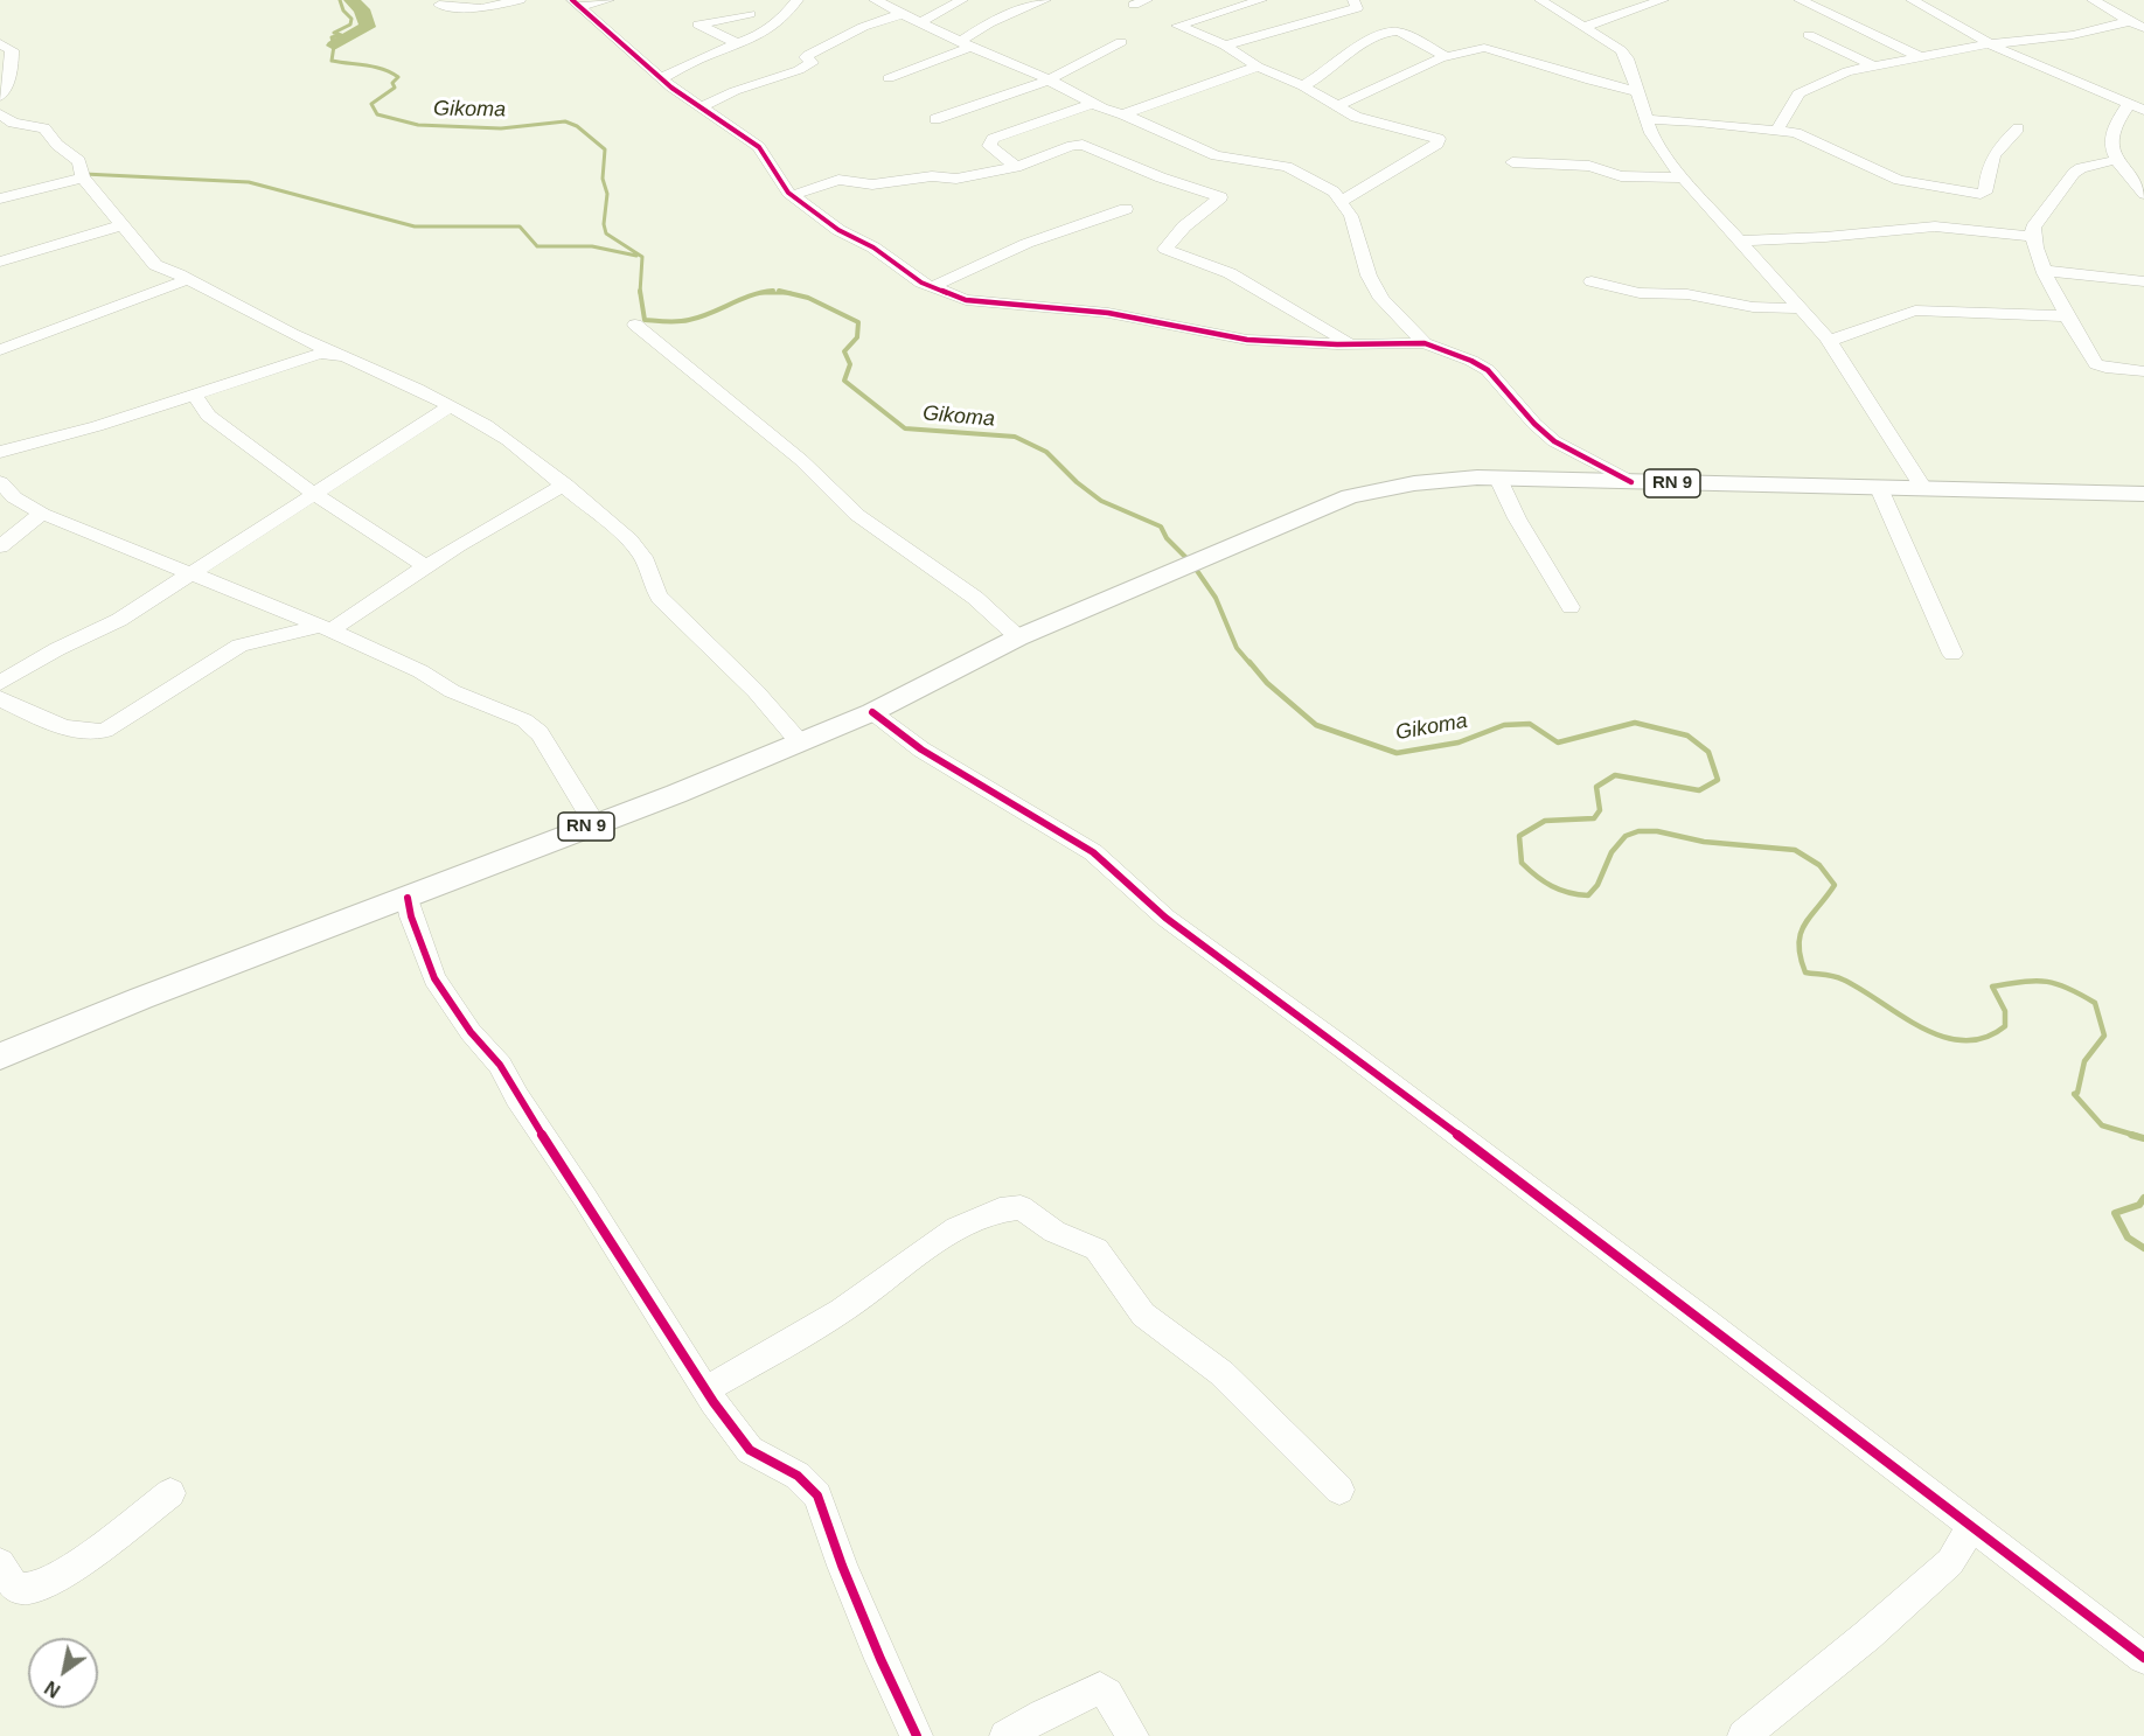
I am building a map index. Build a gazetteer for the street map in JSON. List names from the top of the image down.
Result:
{
  "streets": {
    "main road": ["RN 9"]
  },
  "water": ["Gikoma"],
  "north": "bottom left"
}
